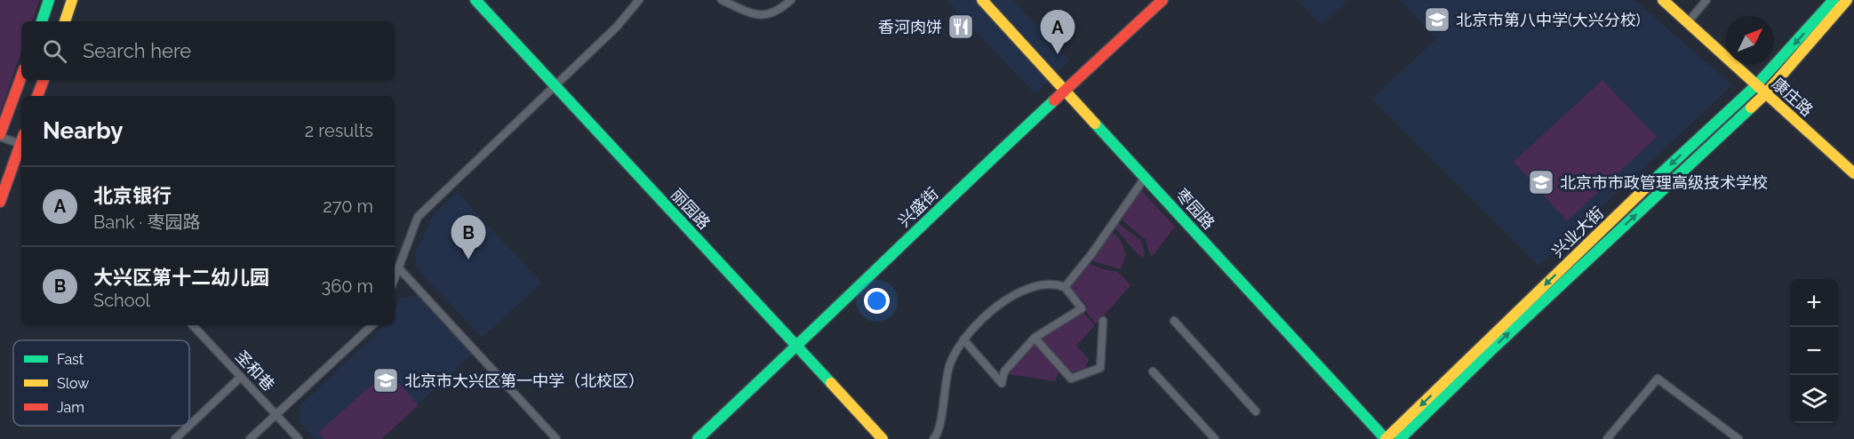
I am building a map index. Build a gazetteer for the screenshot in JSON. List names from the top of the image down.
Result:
{
  "streets": {
    "street": [
      "康庄路",
      "兴盛街",
      "丽园路",
      "枣园路",
      "兴业大街",
      "圣和巷"
    ]
  },
  "crossings": [
    ["康庄路", "兴业大街"],
    ["兴盛街", "丽园路"],
    ["兴盛街", "枣园路"],
    ["枣园路", "兴业大街"]
  ],
  "places": {
    "school or university": ["北京市第八中学(大兴分校)", "北京市市政管理高级技术学校", "北京市大兴区第一中学（北校区）"],
    "restaurant": ["香河肉饼"]
  },
  "legend": ["Fast", "Slow", "Jam"],
  "north": "top right",
  "page": {
    "pins": ["A", "B"],
    "search": "Search here",
    "heading": ["Nearby", "2 results"],
    "list": [
      {
        "mark": "A",
        "name": "北京银行",
        "note": "Bank · 枣园路",
        "value": "270 m"
      },
      {
        "mark": "B",
        "name": "大兴区第十二幼儿园",
        "note": "School",
        "value": "360 m"
      }
    ],
    "map_buttons": ["+", "−"]
  }
}
